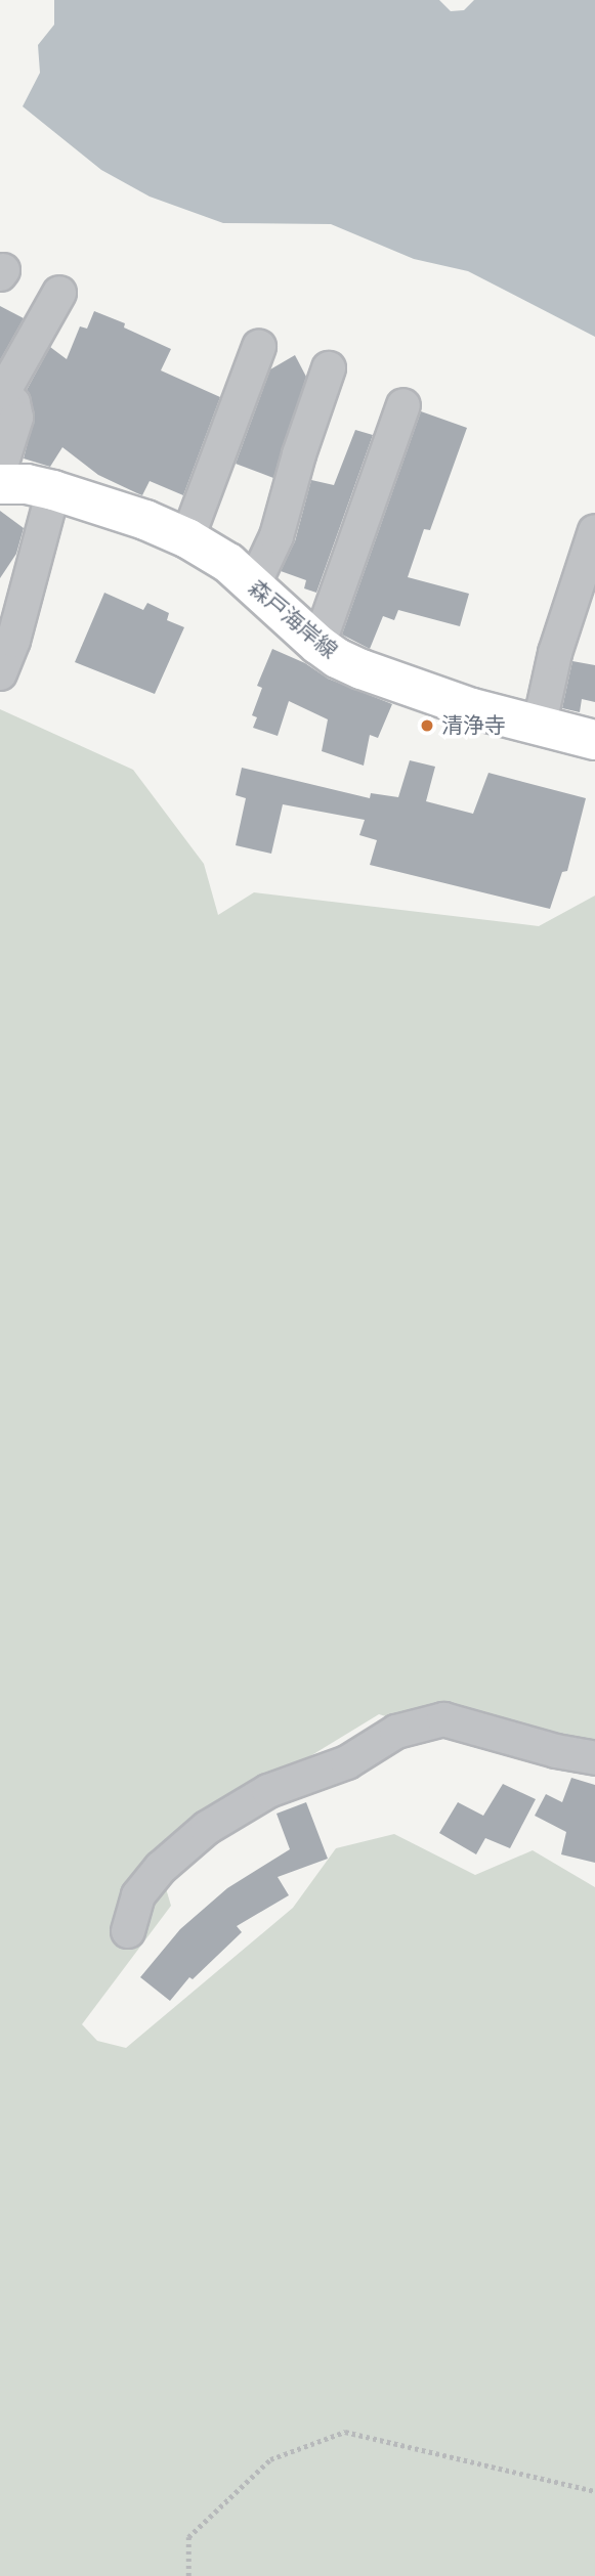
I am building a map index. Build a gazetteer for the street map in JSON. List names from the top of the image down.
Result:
{
  "streets": {
    "main road": ["森戸海岸線"]
  },
  "places": ["清浄寺"]
}
